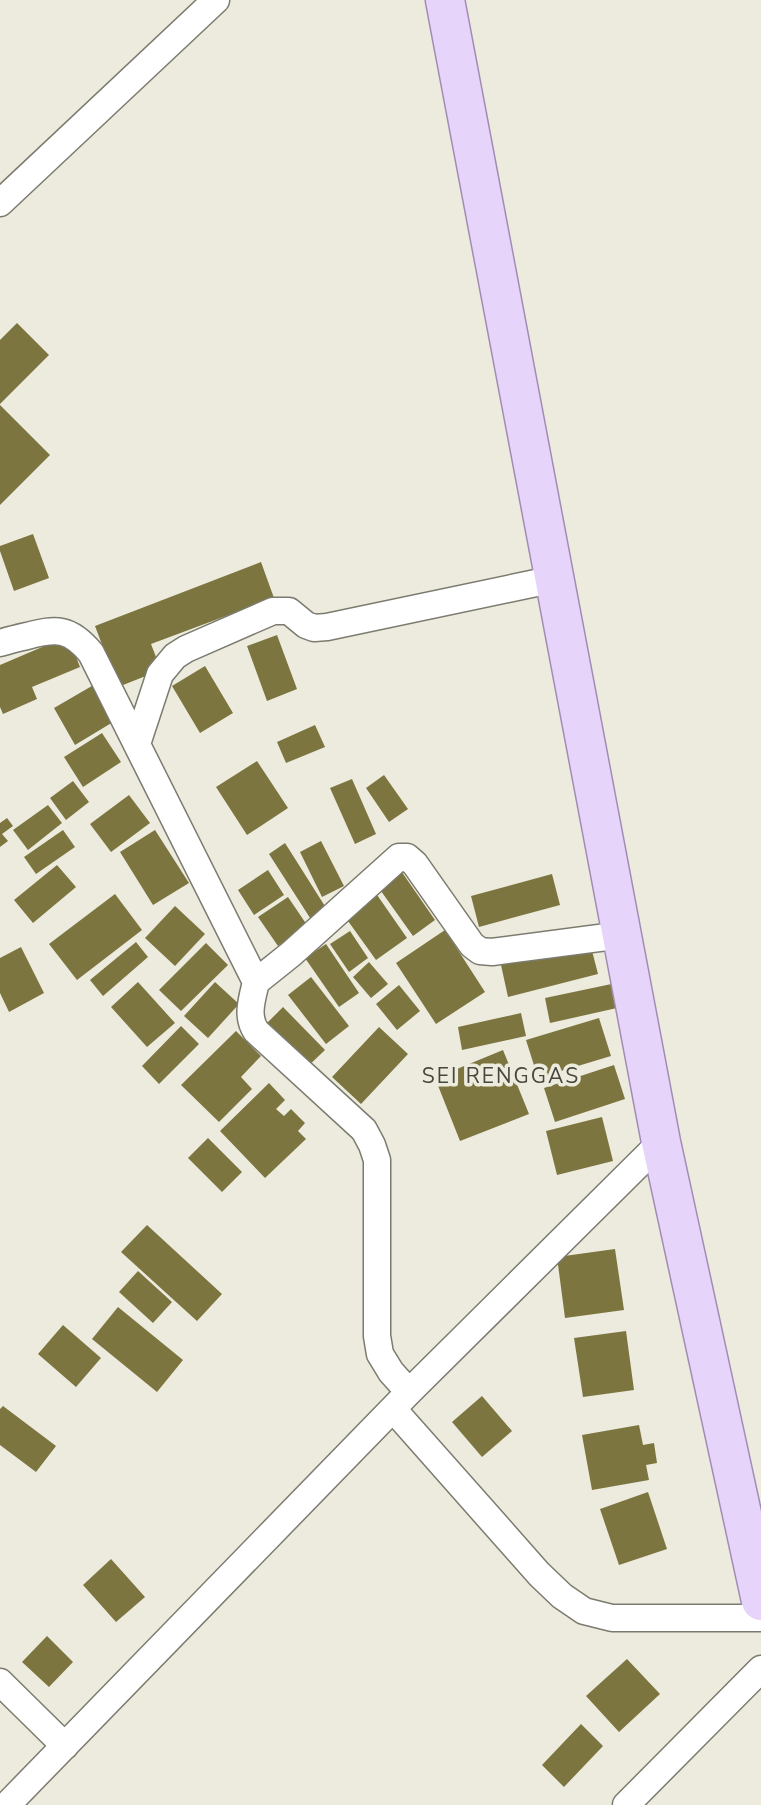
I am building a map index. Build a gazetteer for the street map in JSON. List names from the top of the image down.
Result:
{
  "districts": ["SEI RENGGAS"]
}
